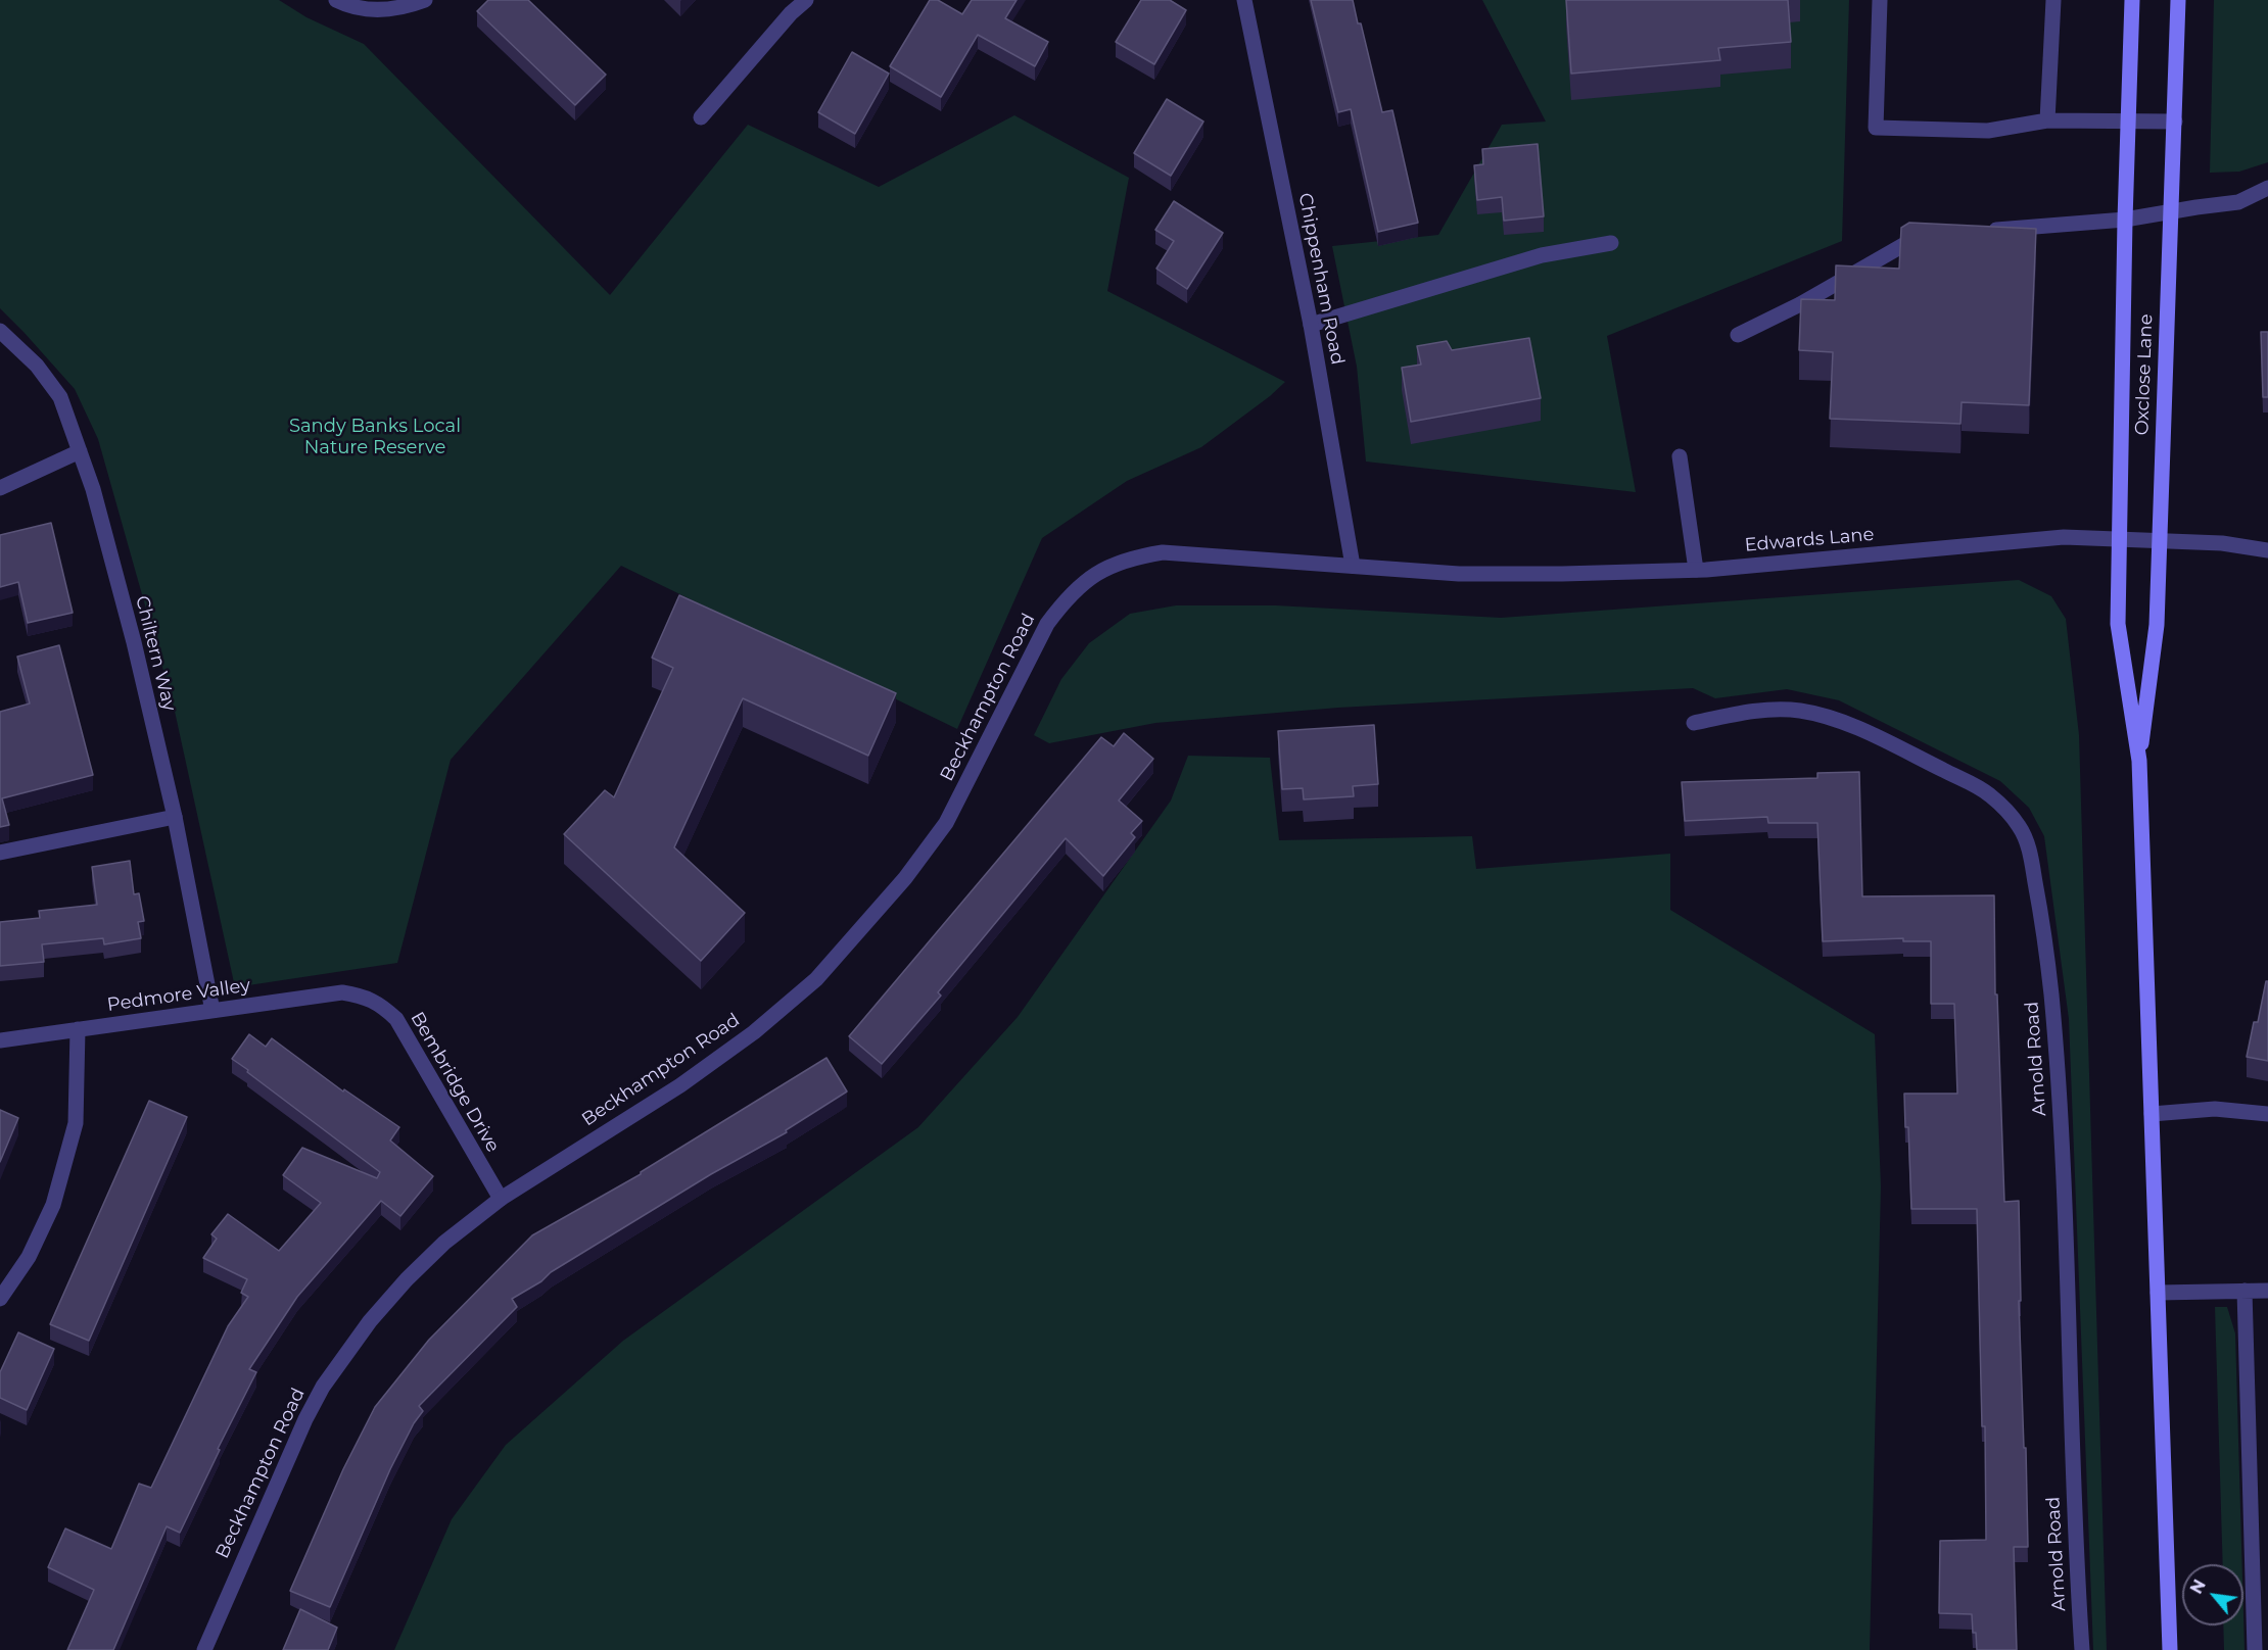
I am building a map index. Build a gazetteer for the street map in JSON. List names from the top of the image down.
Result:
{
  "streets": {
    "main road": ["Oxclose Lane"],
    "street": [
      "Chippenham Road",
      "Edwards Lane",
      "Chiltern Way",
      "Beckhampton Road",
      "Pedmore Valley",
      "Arnold Road",
      "Bembridge Drive"
    ]
  },
  "crossings": [
    ["Chippenham Road", "Edwards Lane"],
    ["Chippenham Road", "Beckhampton Road"],
    ["Oxclose Lane", "Edwards Lane"],
    ["Edwards Lane", "Beckhampton Road"],
    ["Chiltern Way", "Pedmore Valley"],
    ["Beckhampton Road", "Bembridge Drive"],
    ["Pedmore Valley", "Bembridge Drive"]
  ],
  "parks": ["Sandy Banks Local Nature Reserve"],
  "north": "top left"
}
